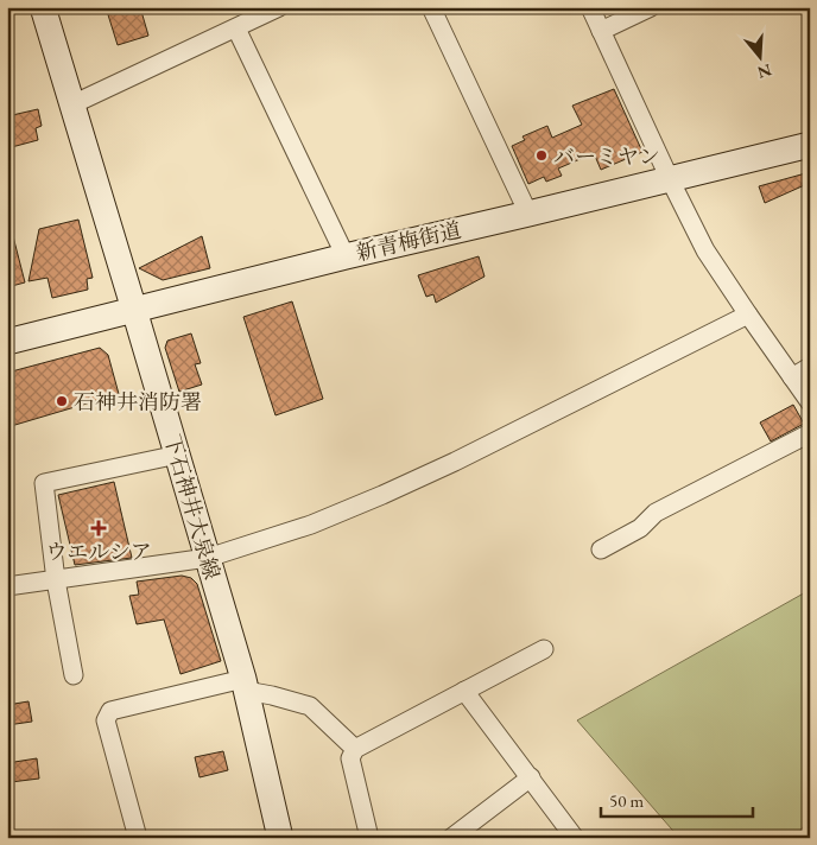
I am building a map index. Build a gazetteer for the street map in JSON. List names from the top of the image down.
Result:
{
  "streets": {
    "main road": ["新青梅街道", "下石神井大泉線"]
  },
  "crossings": [
    ["新青梅街道", "下石神井大泉線"]
  ],
  "places": {
    "other": ["バーミヤン", "石神井消防署"],
    "health": ["ウエルシア"]
  },
  "scale_bar": "50 m",
  "north": "bottom"
}
